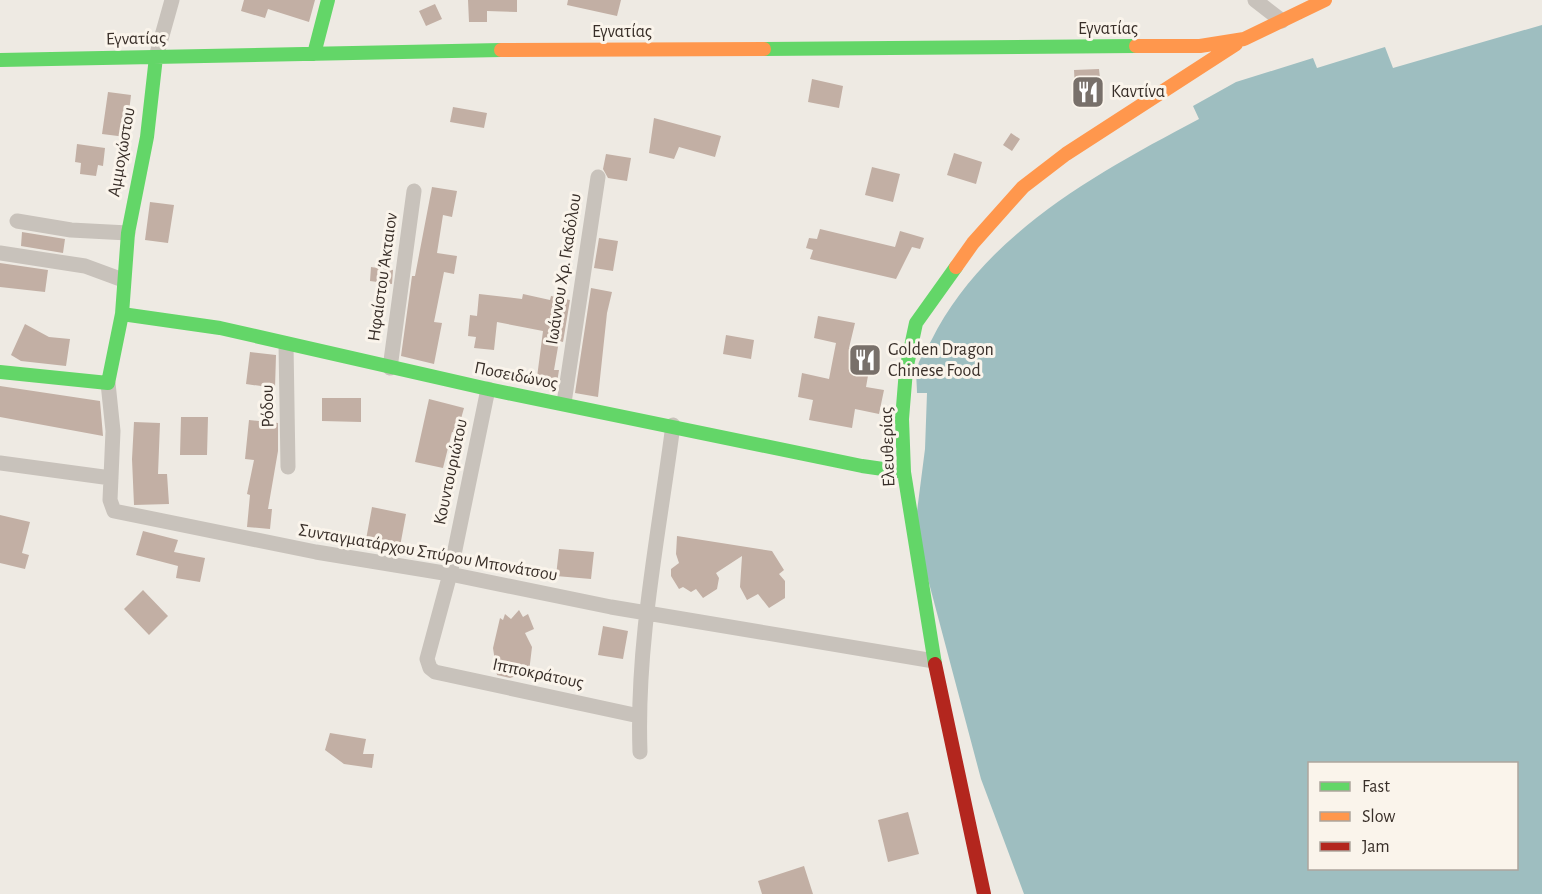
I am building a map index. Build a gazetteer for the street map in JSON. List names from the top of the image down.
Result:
{
  "streets": {
    "street": [
      "Εγνατίας",
      "Αμμοχώστου",
      "Ιωάννου Χρ. Γκαδόλου",
      "Ηφαίστου Άκταιον",
      "Ποσειδώνος",
      "Ρόδου",
      "Ελευθερίας",
      "Κουντουριώτου",
      "Συνταγματάρχου Σπύρου Μπονάτσου",
      "Ιπποκράτους"
    ]
  },
  "crossings": [
    ["Εγνατίας", "Αμμοχώστου"],
    ["Εγνατίας", "Ελευθερίας"],
    ["Αμμοχώστου", "Ποσειδώνος"],
    ["Αμμοχώστου", "Συνταγματάρχου Σπύρου Μπονάτσου"],
    ["Ιωάννου Χρ. Γκαδόλου", "Ποσειδώνος"],
    ["Ηφαίστου Άκταιον", "Ποσειδώνος"],
    ["Ποσειδώνος", "Ρόδου"],
    ["Ποσειδώνος", "Ελευθερίας"],
    ["Ποσειδώνος", "Κουντουριώτου"],
    ["Ποσειδώνος", "Συνταγματάρχου Σπύρου Μπονάτσου"],
    ["Ελευθερίας", "Συνταγματάρχου Σπύρου Μπονάτσου"],
    ["Κουντουριώτου", "Συνταγματάρχου Σπύρου Μπονάτσου"],
    ["Κουντουριώτου", "Ιπποκράτους"]
  ],
  "places": {
    "restaurant": ["Καντίνα", "Golden Dragon Chinese Food"]
  },
  "legend": ["Fast", "Slow", "Jam"]
}
